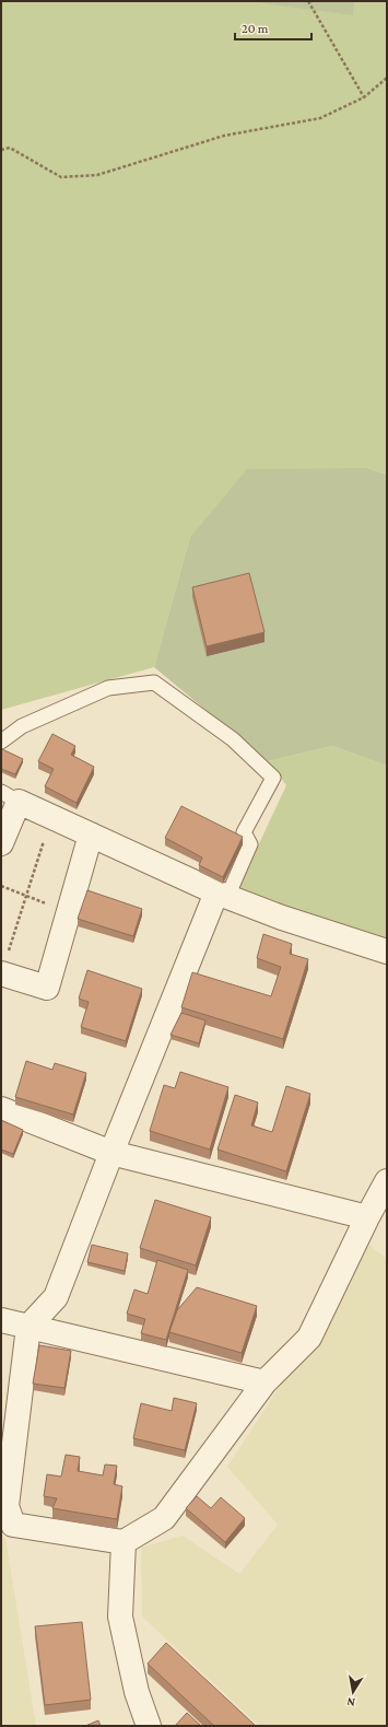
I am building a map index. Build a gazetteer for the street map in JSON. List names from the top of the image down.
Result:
{
  "scale_bar": "20 m",
  "north": "bottom"
}
